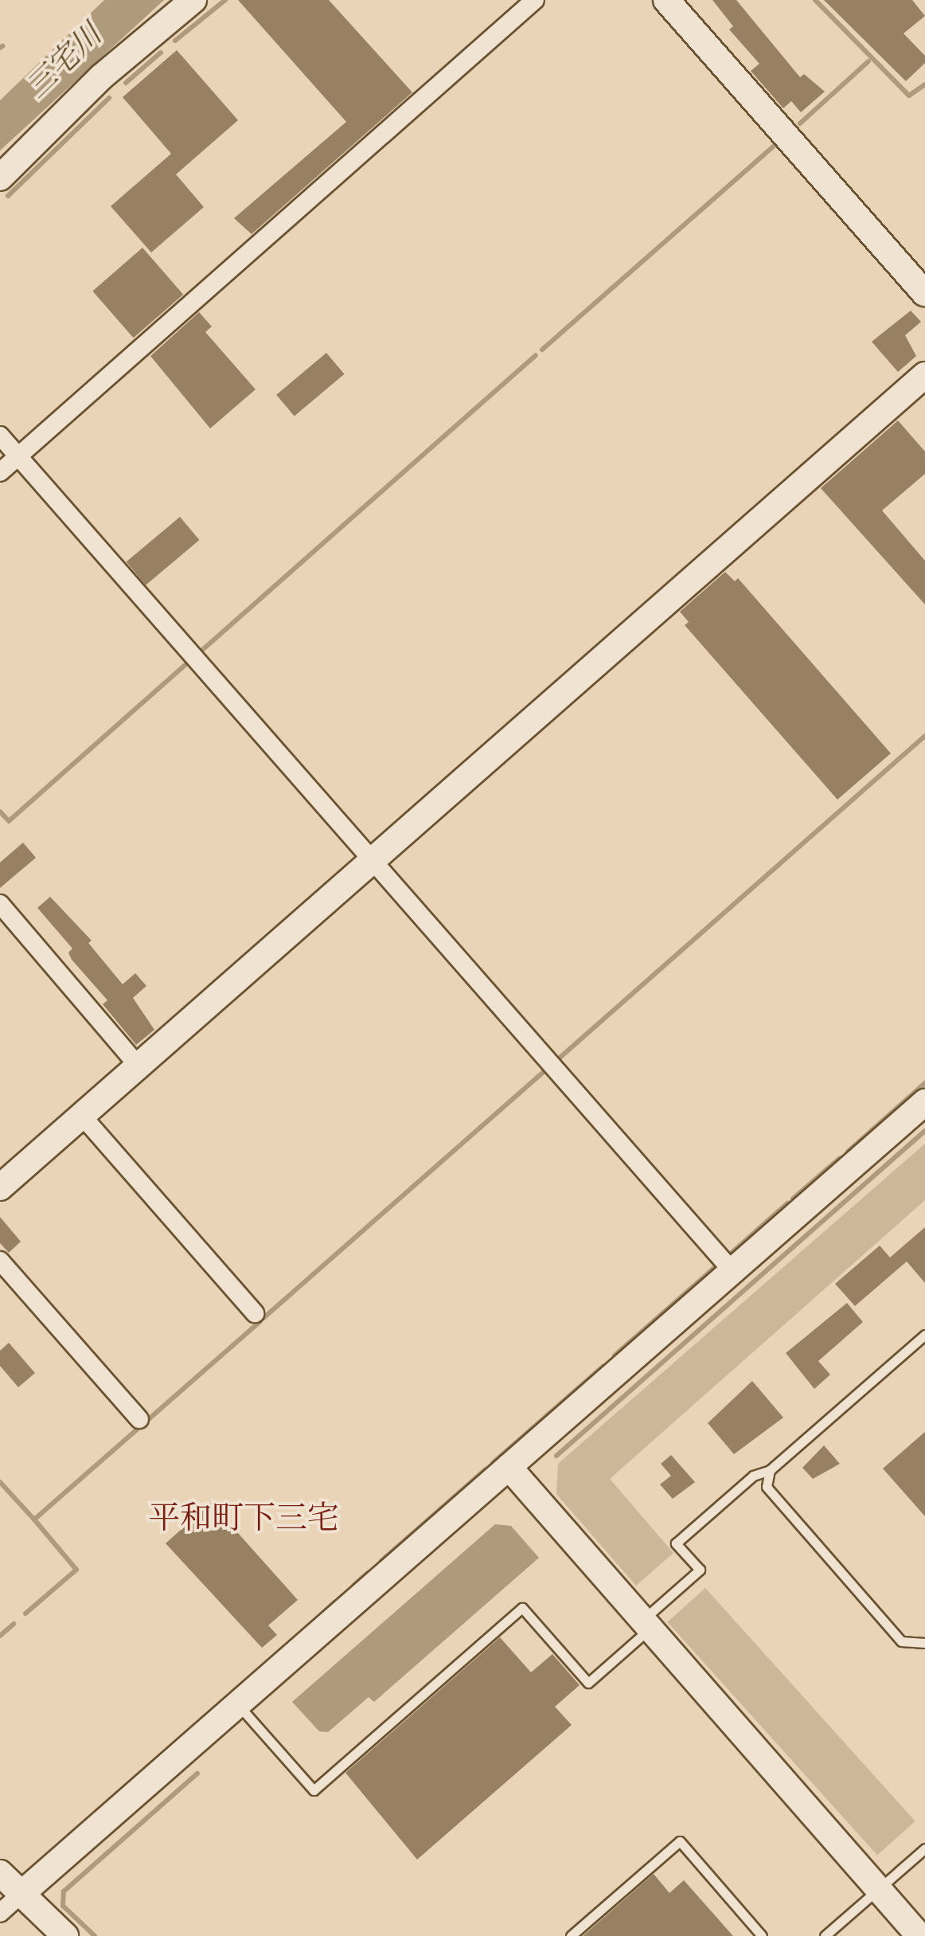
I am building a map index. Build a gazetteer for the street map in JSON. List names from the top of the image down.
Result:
{
  "districts": ["平和町下三宅"],
  "water": ["三宅川"]
}
